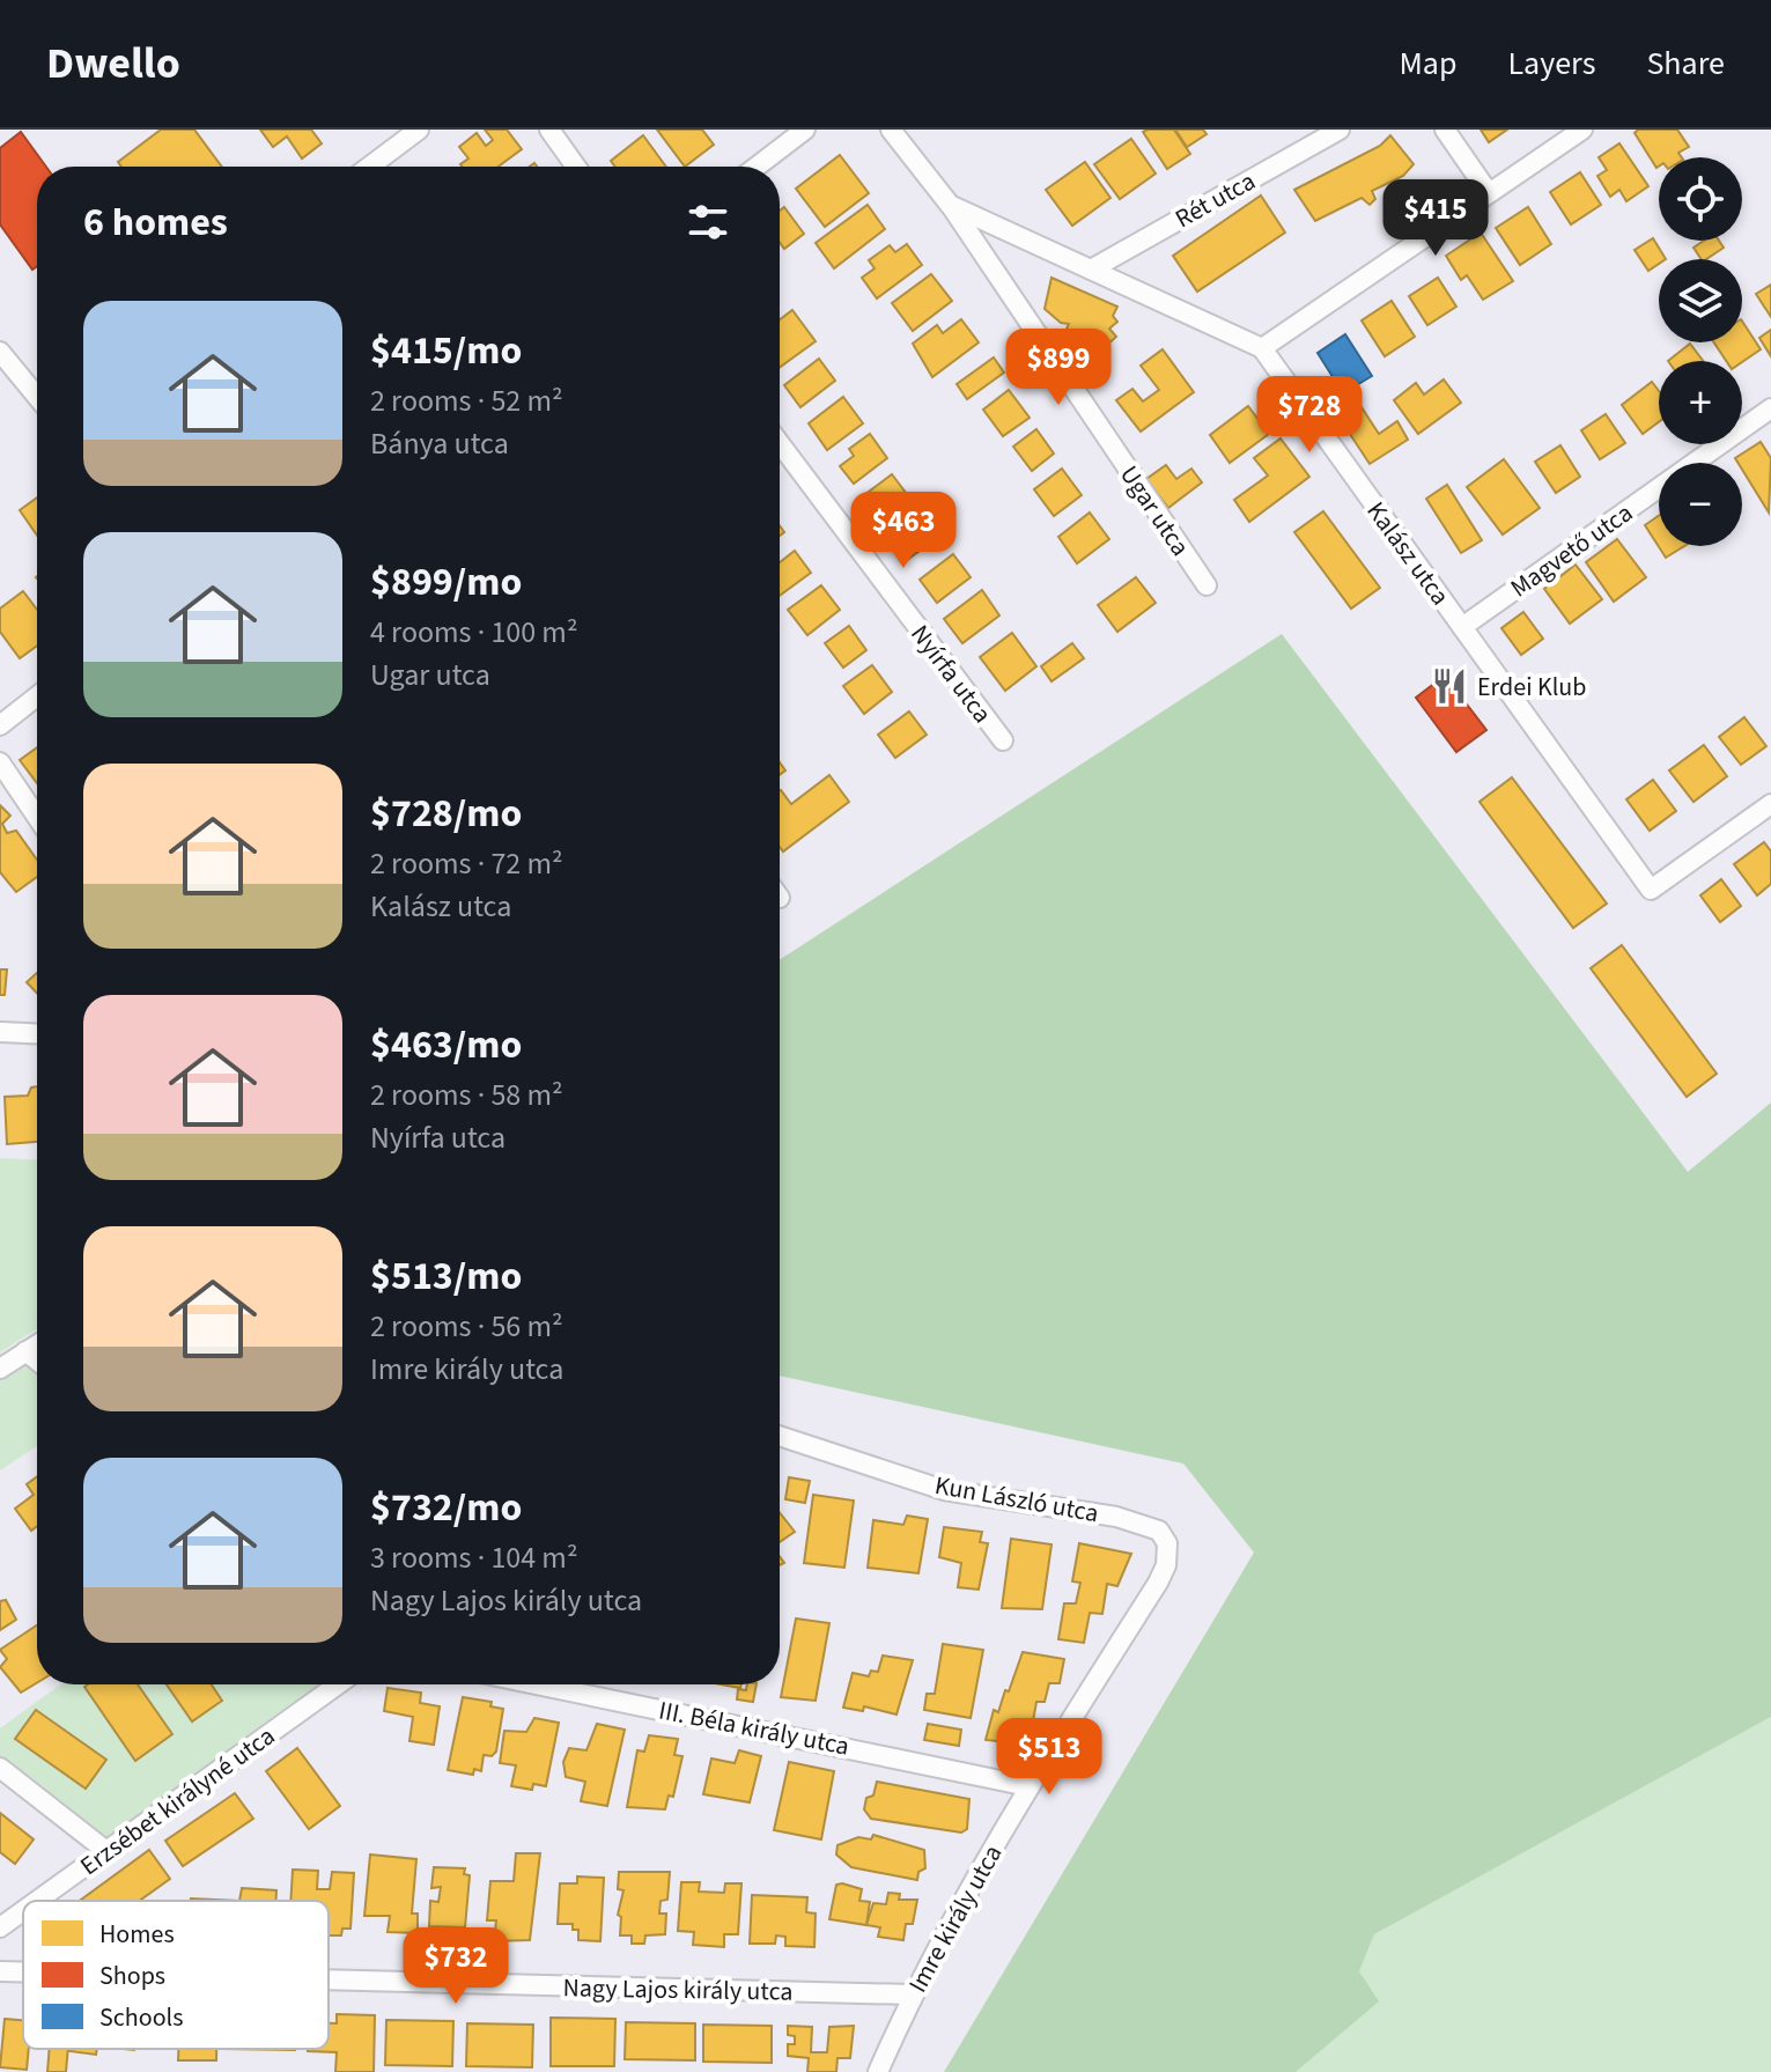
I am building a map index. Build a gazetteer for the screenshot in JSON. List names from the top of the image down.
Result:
{
  "streets": {
    "street": [
      "Rét utca",
      "Ugar utca",
      "Magvető utca",
      "Kalász utca",
      "Nyírfa utca",
      "Kun László utca",
      "III. Béla király utca",
      "Erzsébet királyné utca",
      "Imre király utca",
      "Nagy Lajos király utca"
    ]
  },
  "crossings": [
    ["Rét utca", "Kalász utca"],
    ["Ugar utca", "Kalász utca"],
    ["Magvető utca", "Kalász utca"],
    ["Kun László utca", "Imre király utca"],
    ["III. Béla király utca", "Imre király utca"],
    ["Imre király utca", "Nagy Lajos király utca"]
  ],
  "places": {
    "restaurant": ["Erdei Klub"]
  },
  "legend": ["Homes", "Shops", "Schools"],
  "page": {
    "header": "Dwello",
    "nav": ["Map", "Layers", "Share"],
    "map_buttons": ["+", "−"],
    "heading": "6 homes",
    "price": [
      "$415",
      "$899",
      "$728",
      "$463",
      "$513",
      "$732"
    ],
    "list": [
      {
        "name": "$415/mo",
        "note": "2 rooms · 52 m² · Bánya utca"
      },
      {
        "name": "$899/mo",
        "note": "4 rooms · 100 m² · Ugar utca"
      },
      {
        "name": "$728/mo",
        "note": "2 rooms · 72 m² · Kalász utca"
      },
      {
        "name": "$463/mo",
        "note": "2 rooms · 58 m² · Nyírfa utca"
      },
      {
        "name": "$513/mo",
        "note": "2 rooms · 56 m² · Imre király utca"
      },
      {
        "name": "$732/mo",
        "note": "3 rooms · 104 m² · Nagy Lajos király utca"
      }
    ]
  }
}
